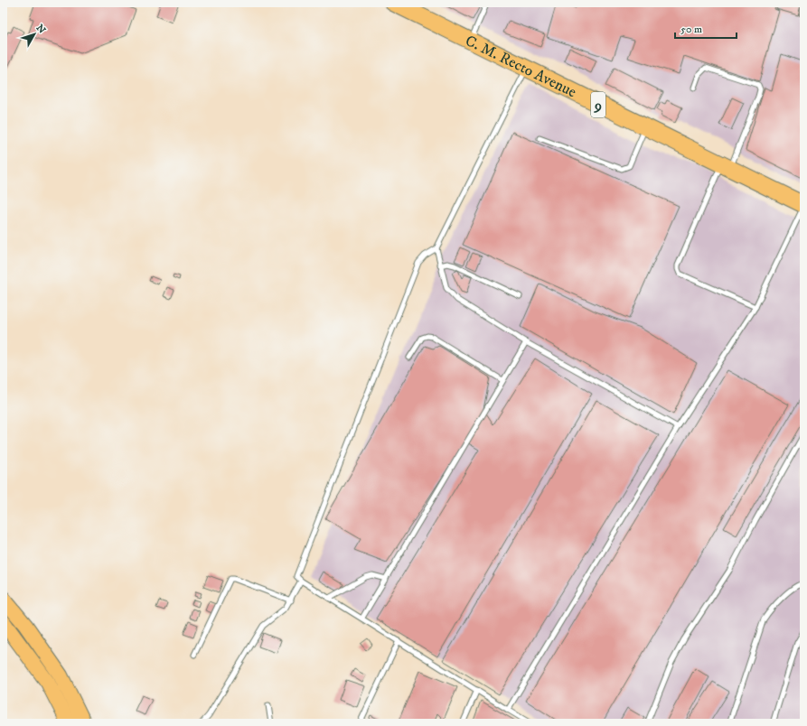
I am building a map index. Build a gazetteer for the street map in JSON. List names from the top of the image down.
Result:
{
  "streets": {
    "highway": ["C. M. Recto Avenue", "9"]
  },
  "scale_bar": "50 m",
  "north": "top right"
}
